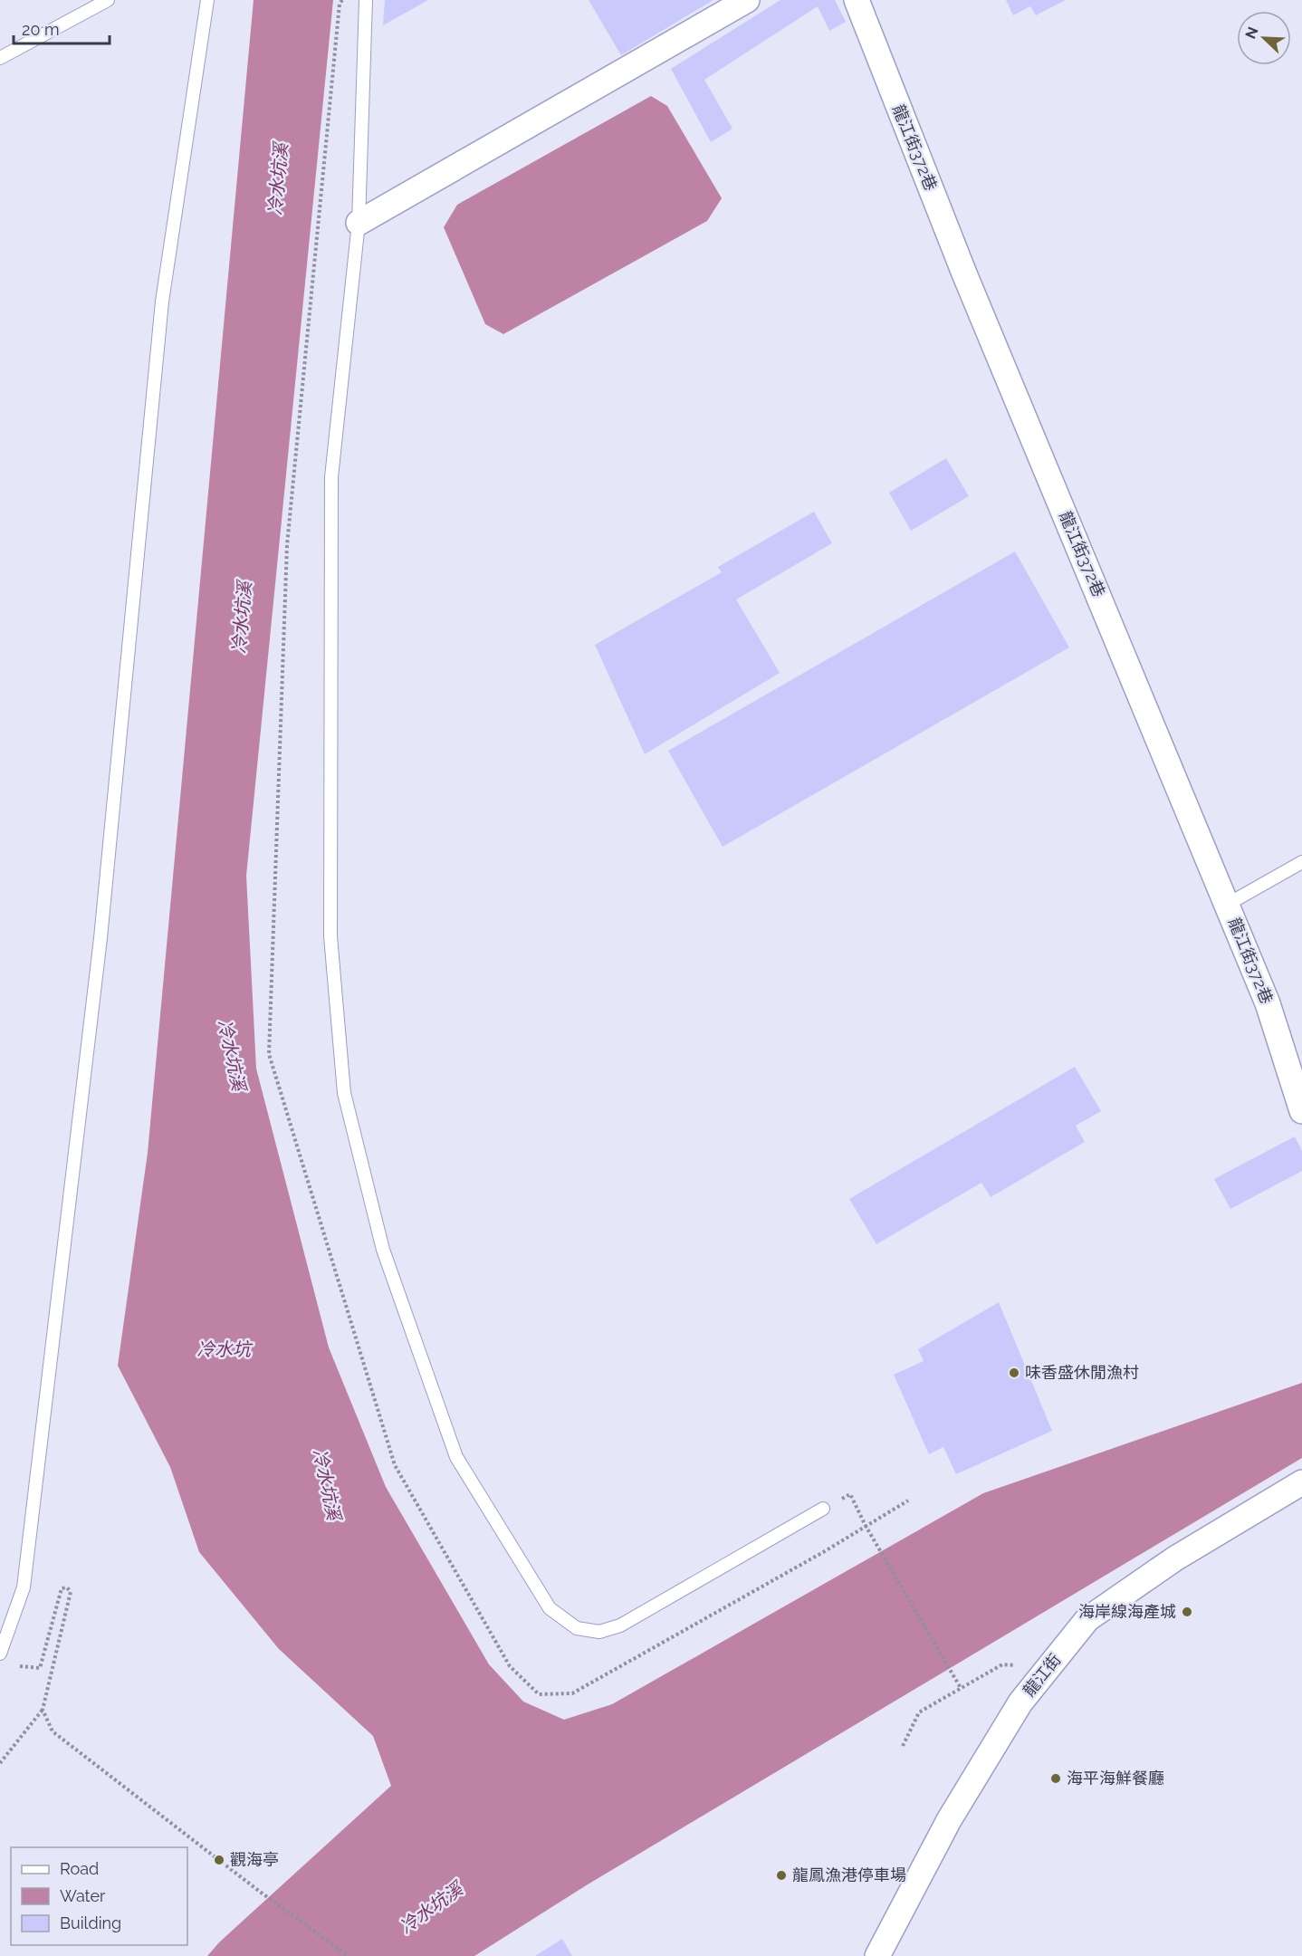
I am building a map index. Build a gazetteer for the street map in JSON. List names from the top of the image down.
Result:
{
  "streets": {
    "street": ["龍江街372巷", "龍江街"]
  },
  "water": ["冷水坑溪", "冷水坑"],
  "places": [
    "味香盛休閒漁村",
    "海岸線海產城",
    "海平海鮮餐廳",
    "觀海亭",
    "龍鳳漁港停車場"
  ],
  "legend": ["Road", "Water", "Building"],
  "scale_bar": "20 m",
  "north": "top left"
}
